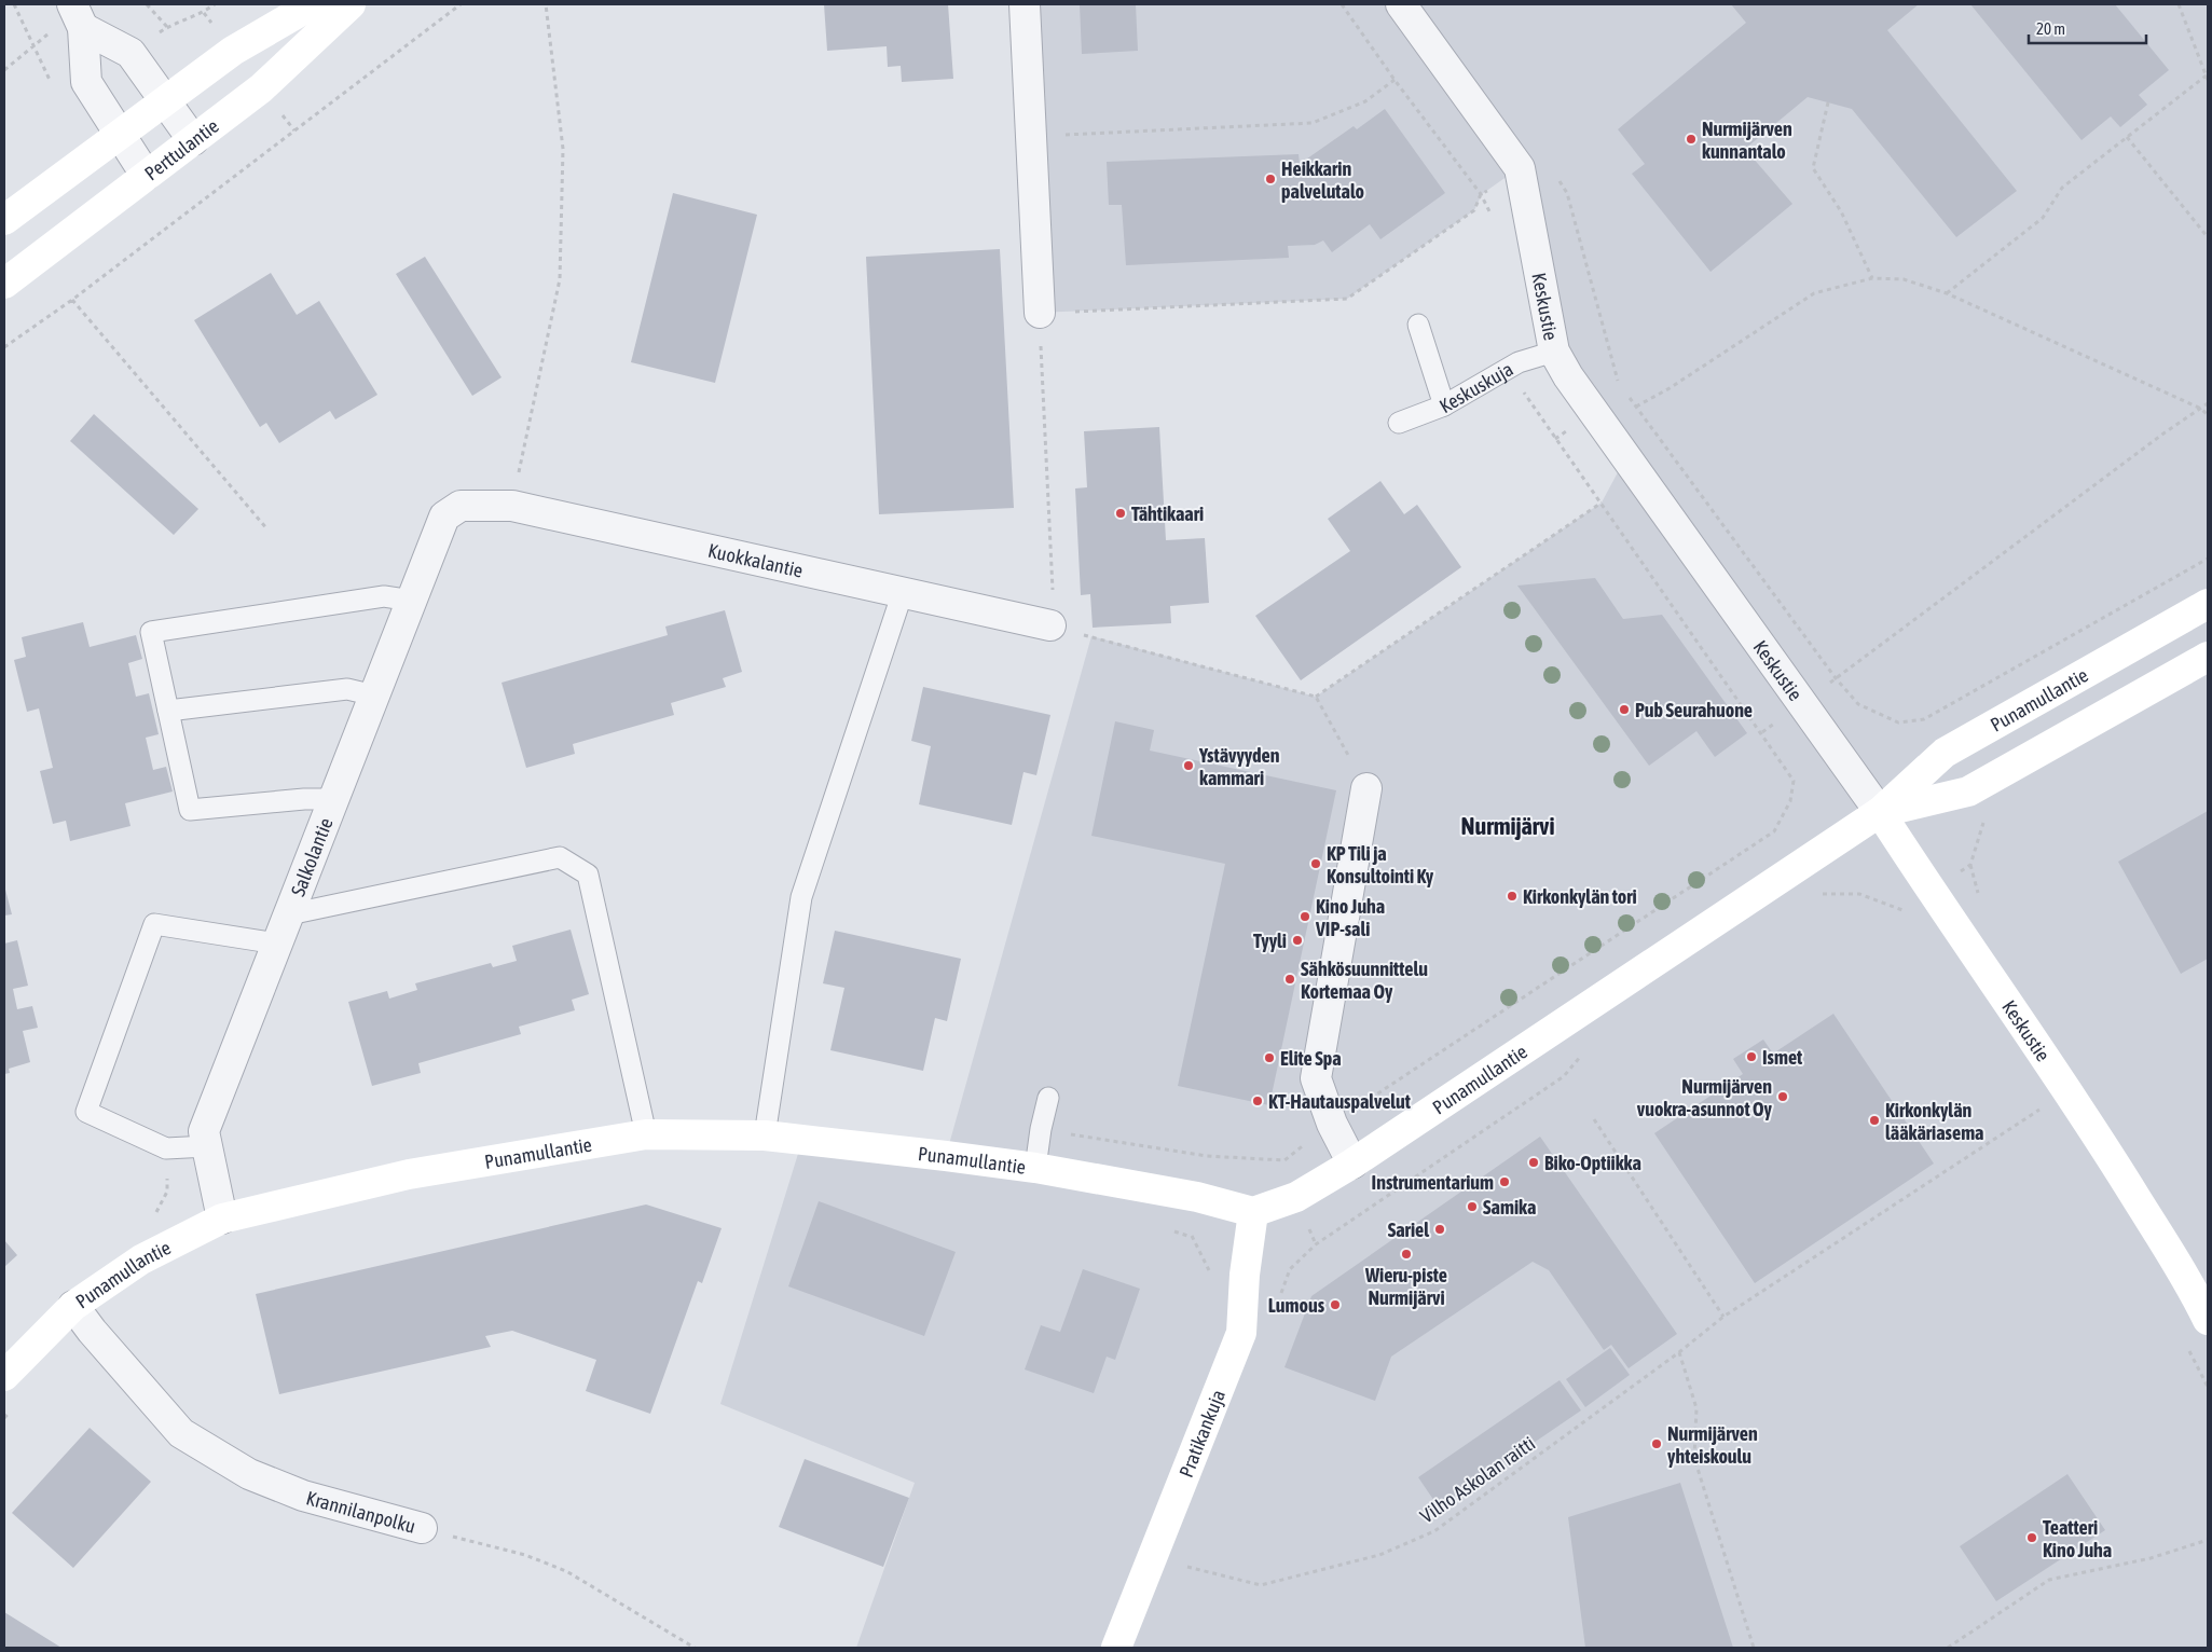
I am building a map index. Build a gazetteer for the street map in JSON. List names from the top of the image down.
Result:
{
  "streets": {
    "street": [
      "Perttulantie",
      "Keskustie",
      "Kuokkalantie",
      "Punamullantie",
      "Salkolantie",
      "Pratikankuja",
      "Krannilanpolku"
    ],
    "lane": ["Keskuskuja"],
    "path": ["Vilho Askolan raitti"]
  },
  "crossings": [
    ["Keskustie", "Keskuskuja"],
    ["Keskustie", "Punamullantie"],
    ["Kuokkalantie", "Salkolantie"],
    ["Punamullantie", "Salkolantie"],
    ["Punamullantie", "Pratikankuja"],
    ["Punamullantie", "Krannilanpolku"]
  ],
  "districts": ["Nurmijärvi"],
  "places": [
    "Nurmijärven kunnantalo",
    "Heikkarin palvelutalo",
    "Tähtikaari",
    "Pub Seurahuone",
    "Ystävyyden kammari",
    "KP Tili ja Konsultointi Ky",
    "Kirkonkylän tori",
    "Kino Juha VIP-sali",
    "Tyyli",
    "Sähkösuunnittelu Kortemaa Oy",
    "Ismet",
    "Elite Spa",
    "Nurmijärven vuokra-asunnot Oy",
    "KT-Hautauspalvelut",
    "Kirkonkylän lääkäriasema",
    "Biko-Optiikka",
    "Instrumentarium",
    "Samika",
    "Sariel",
    "Wieru-piste Nurmijärvi",
    "Lumous",
    "Nurmijärven yhteiskoulu",
    "Teatteri Kino Juha"
  ],
  "scale_bar": "20 m"
}
